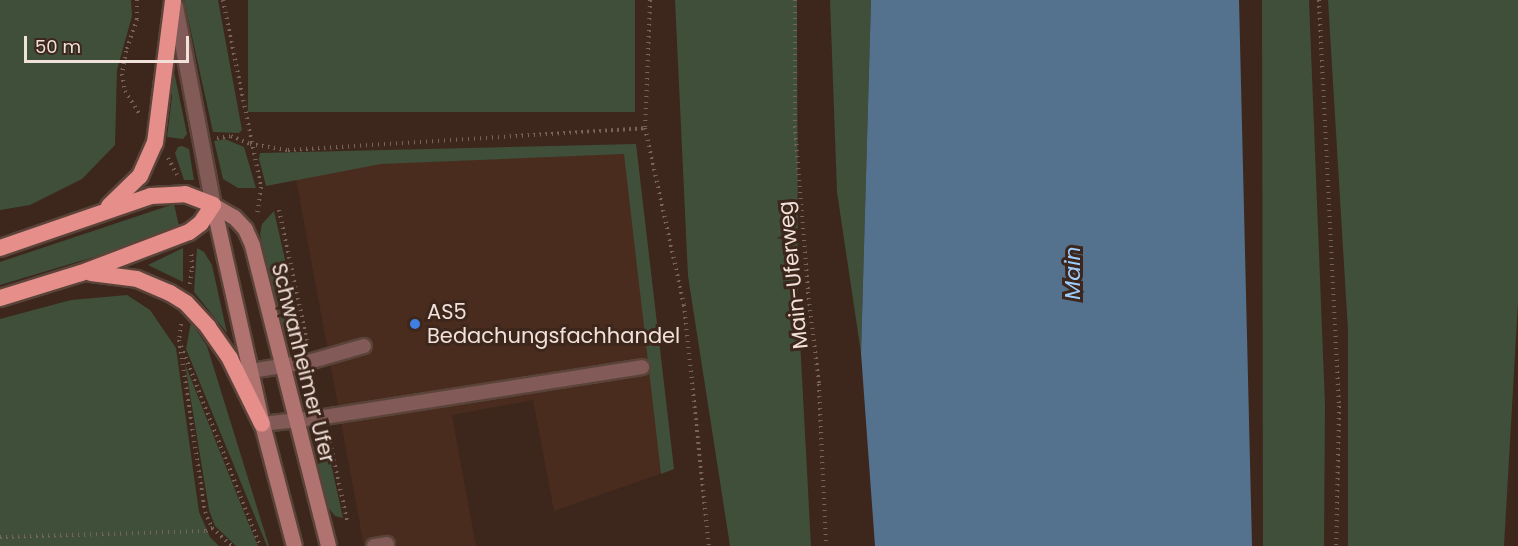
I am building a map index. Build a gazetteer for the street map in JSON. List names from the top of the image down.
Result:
{
  "streets": {
    "main road": ["Schwanheimer Ufer"],
    "path": ["Main-Uferweg"]
  },
  "water": ["Main"],
  "places": ["AS5 Bedachungsfachhandel"],
  "scale_bar": "50 m"
}
